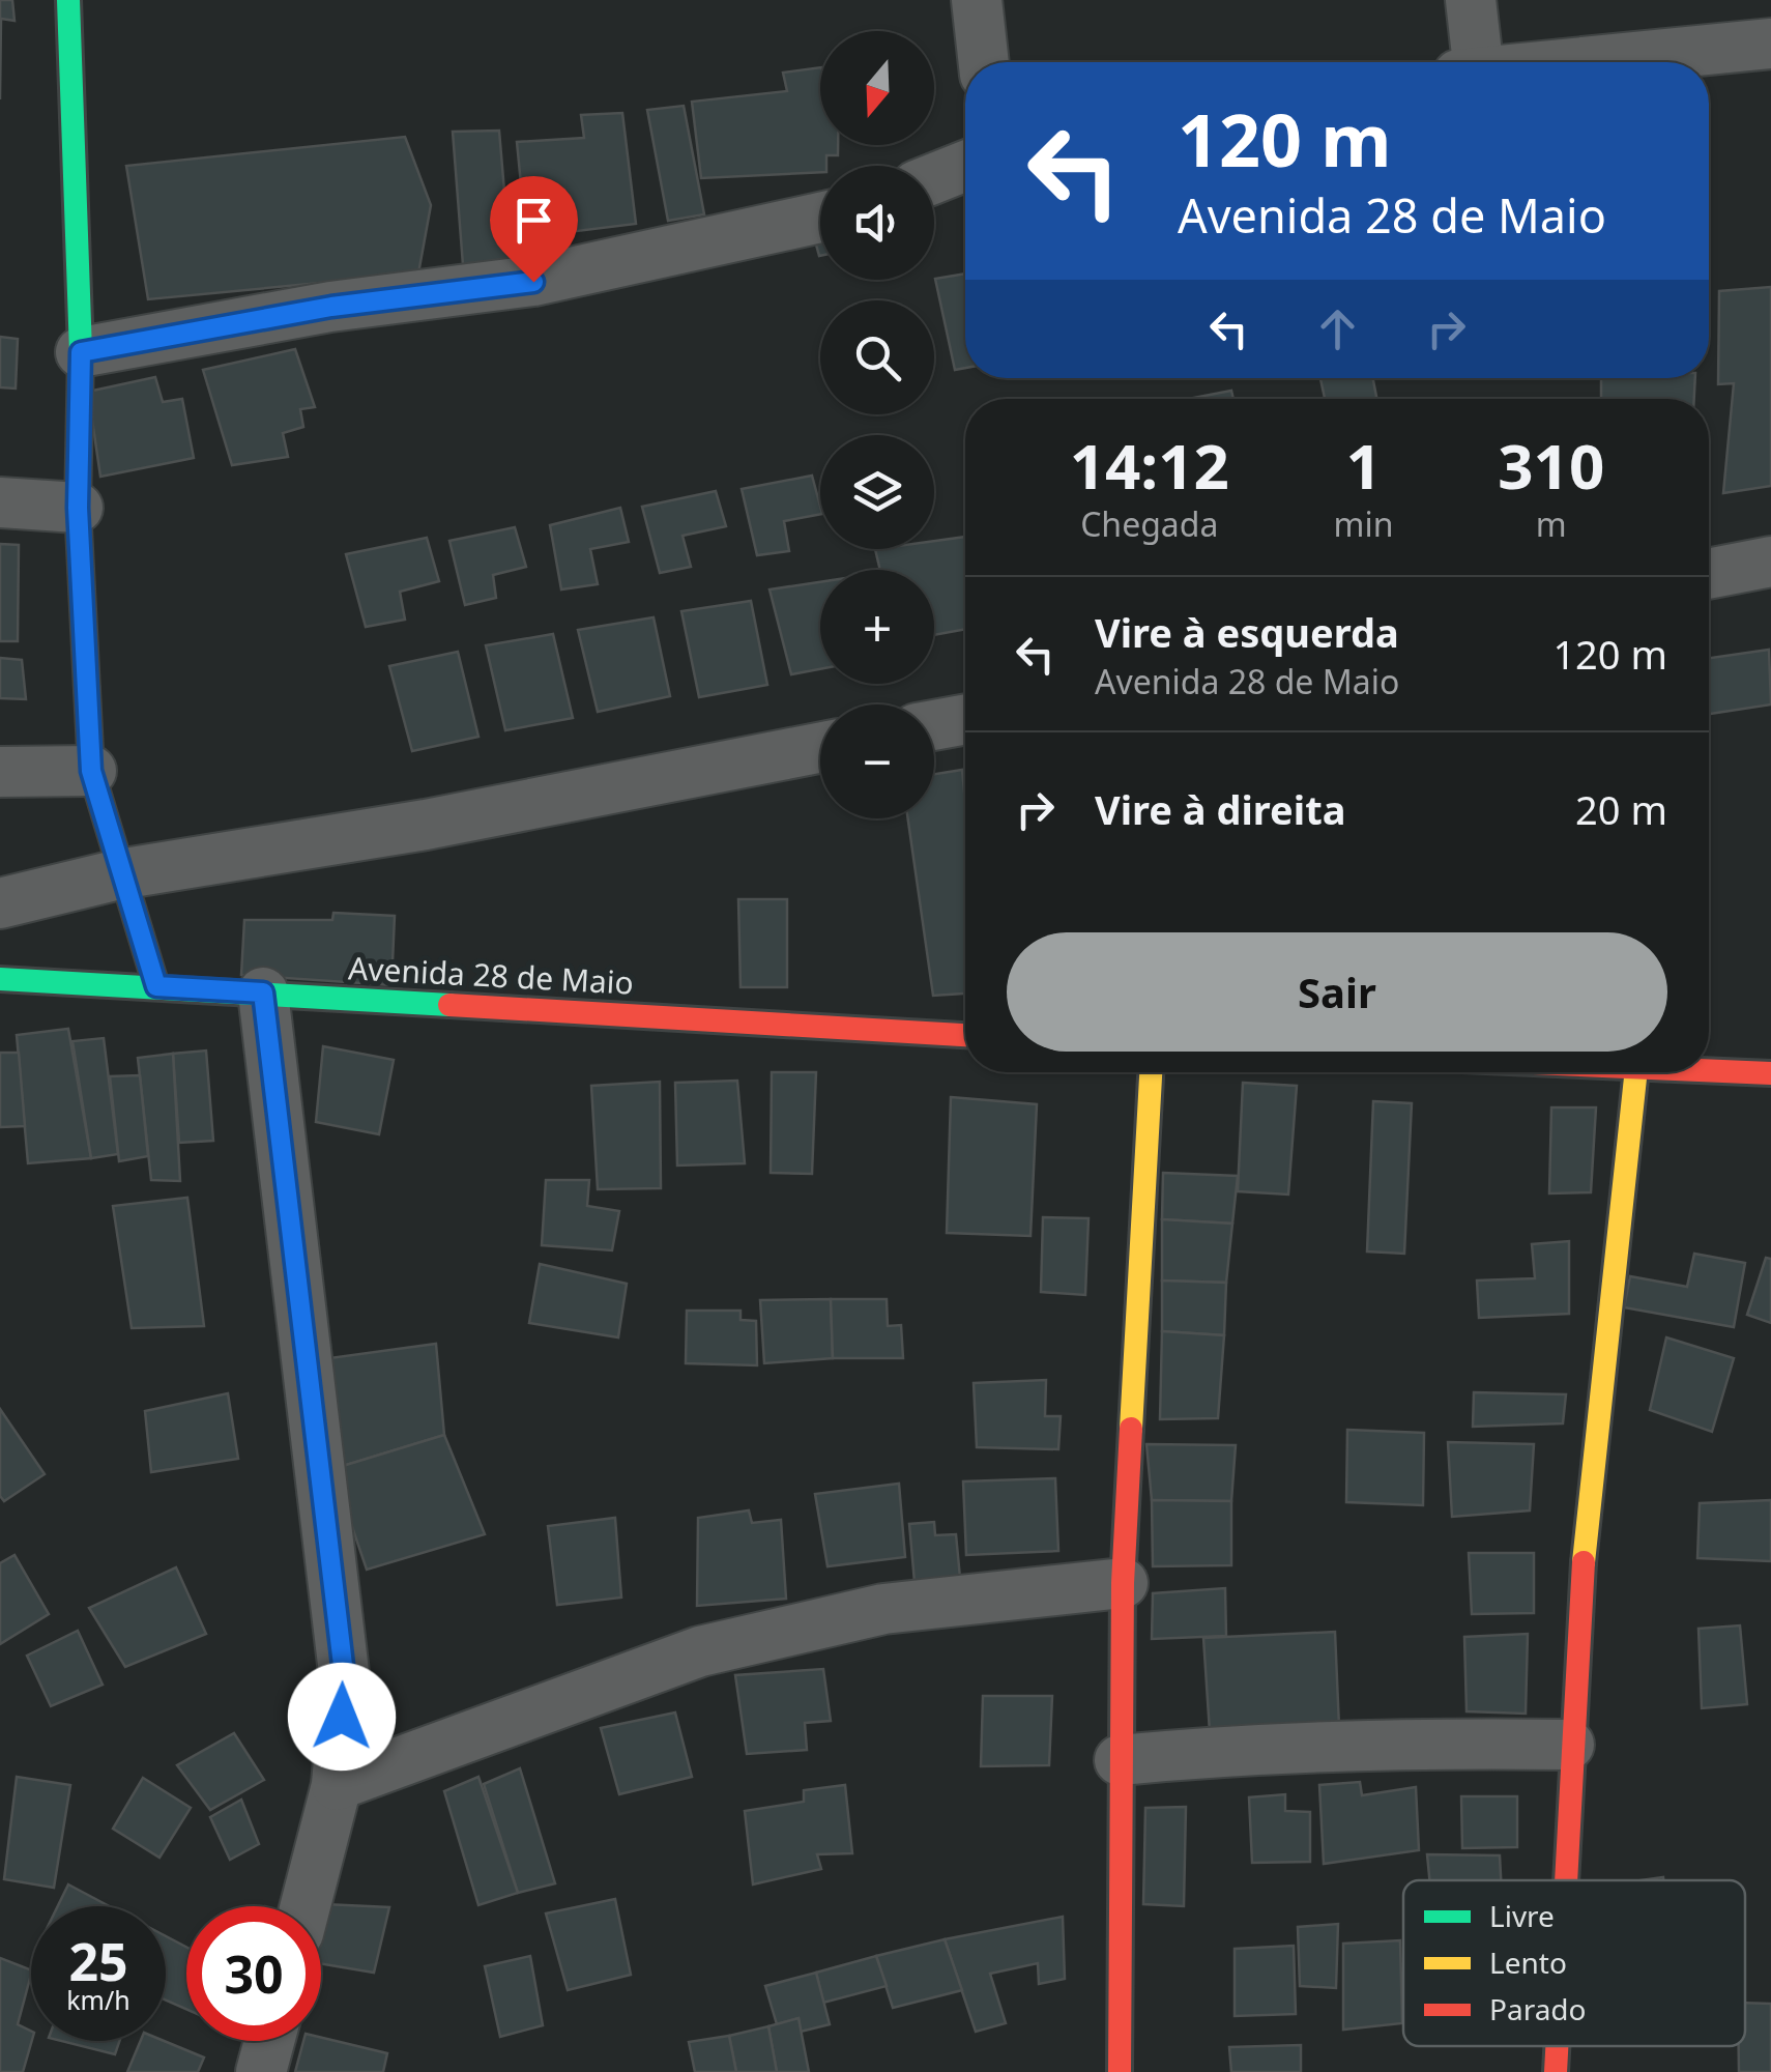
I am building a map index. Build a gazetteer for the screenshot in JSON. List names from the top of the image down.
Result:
{
  "streets": {
    "street": ["Avenida 28 de Maio"]
  },
  "legend": ["Livre", "Lento", "Parado"],
  "north": "bottom",
  "page": {
    "map_buttons": ["+", "−"],
    "turn": ["120 m", "Avenida 28 de Maio"],
    "eta": [
      "14:12",
      "Chegada",
      "1",
      "min",
      "310",
      "m"
    ],
    "list": [
      {
        "name": "Vire à esquerda",
        "note": "Avenida 28 de Maio",
        "value": "120 m"
      },
      {
        "name": "Vire à direita",
        "value": "20 m"
      }
    ],
    "buttons": "Sair",
    "speed": "25 km/h",
    "limit": "30"
  }
}
